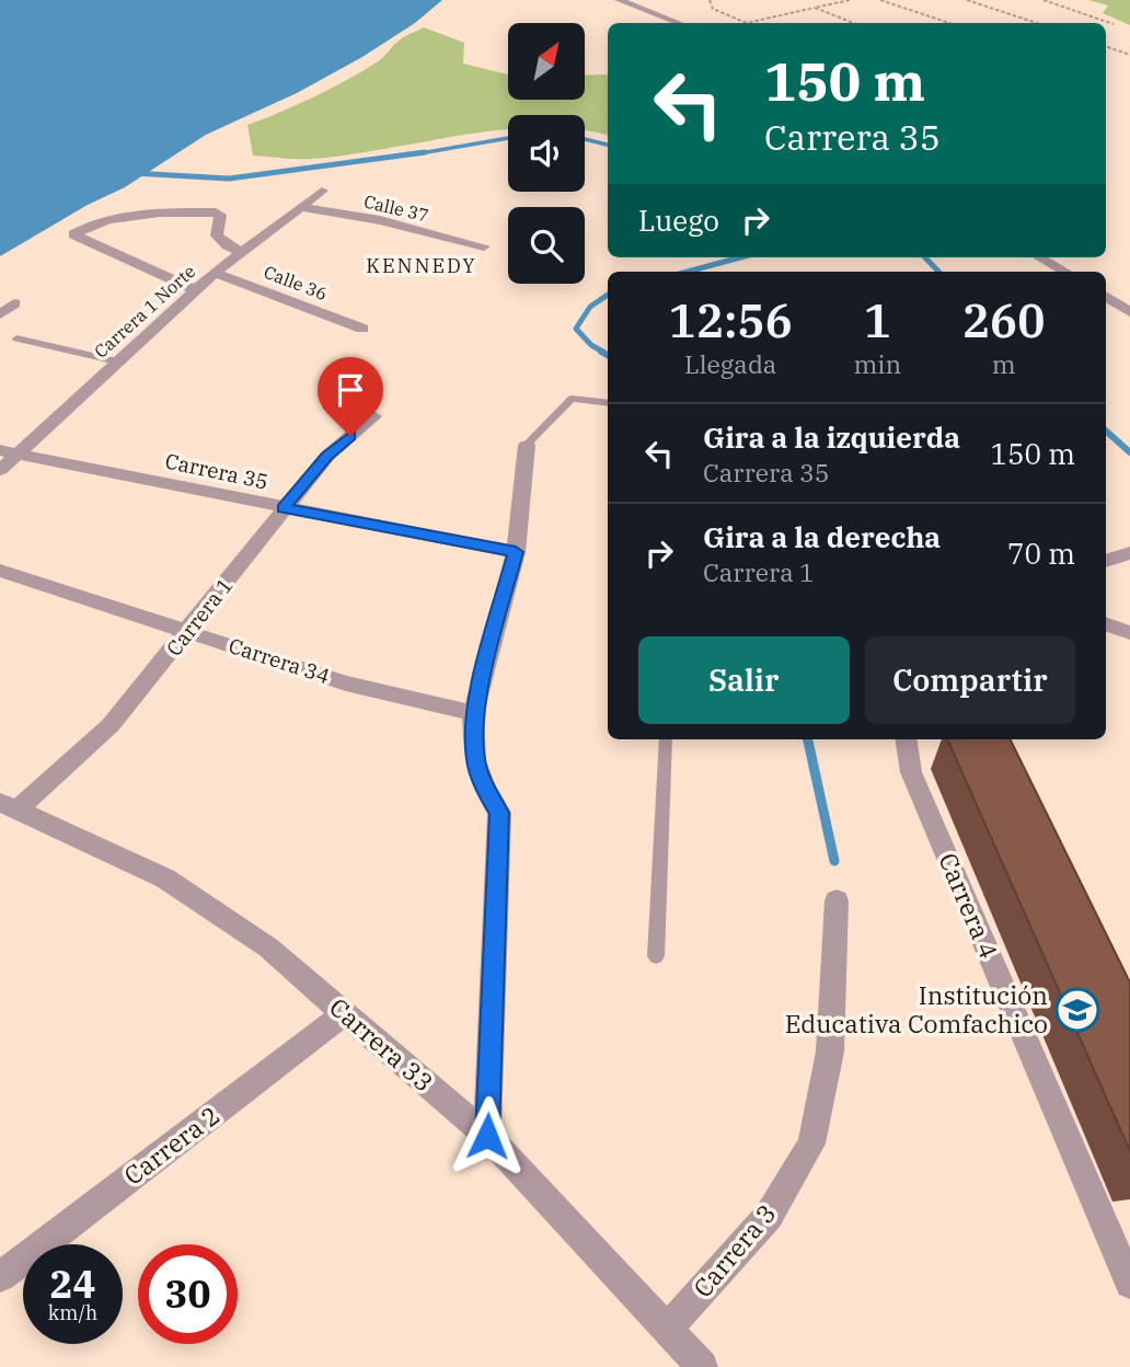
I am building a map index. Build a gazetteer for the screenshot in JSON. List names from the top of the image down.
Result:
{
  "streets": {
    "street": [
      "Calle 37",
      "Calle 36",
      "Carrera 1 Norte",
      "Carrera 35",
      "Carrera 1",
      "Carrera 34",
      "Carrera 4",
      "Carrera 33",
      "Carrera 2",
      "Carrera 3"
    ]
  },
  "crossings": [
    ["Calle 37", "Carrera 1 Norte"],
    ["Calle 36", "Carrera 1 Norte"],
    ["Carrera 1 Norte", "Carrera 35"],
    ["Carrera 35", "Carrera 1"],
    ["Carrera 1", "Carrera 34"],
    ["Carrera 1", "Carrera 33"],
    ["Carrera 33", "Carrera 2"],
    ["Carrera 33", "Carrera 3"]
  ],
  "districts": ["KENNEDY"],
  "places": {
    "school or university": ["Institución Educativa Comfachico"]
  },
  "north": "top right",
  "page": {
    "turn": ["150 m", "Carrera 35"],
    "then": "Luego",
    "eta": [
      "12:56",
      "Llegada",
      "1",
      "min",
      "260",
      "m"
    ],
    "list": [
      {
        "name": "Gira a la izquierda",
        "note": "Carrera 35",
        "value": "150 m"
      },
      {
        "name": "Gira a la derecha",
        "note": "Carrera 1",
        "value": "70 m"
      }
    ],
    "buttons": ["Salir", "Compartir"],
    "speed": "24 km/h",
    "limit": "30"
  }
}
